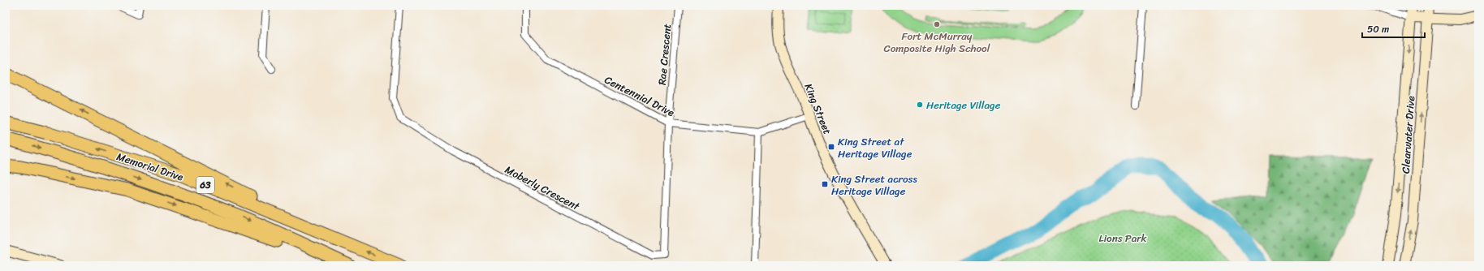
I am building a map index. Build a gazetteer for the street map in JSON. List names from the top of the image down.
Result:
{
  "streets": {
    "highway": ["Memorial Drive", "63"],
    "main road": ["King Street", "Clearwater Drive"],
    "street": ["Rae Crescent", "Centennial Drive", "Moberly Crescent"]
  },
  "crossings": [
    ["Rae Crescent", "Centennial Drive"],
    ["Rae Crescent", "Moberly Crescent"],
    ["Centennial Drive", "King Street"],
    ["Centennial Drive", "Moberly Crescent"]
  ],
  "parks": ["Lions Park"],
  "places": {
    "other": ["Fort McMurray Composite High School", "Heritage Village"],
    "transit": ["King Street at Heritage Village", "King Street across Heritage Village"]
  },
  "scale_bar": "50 m"
}
